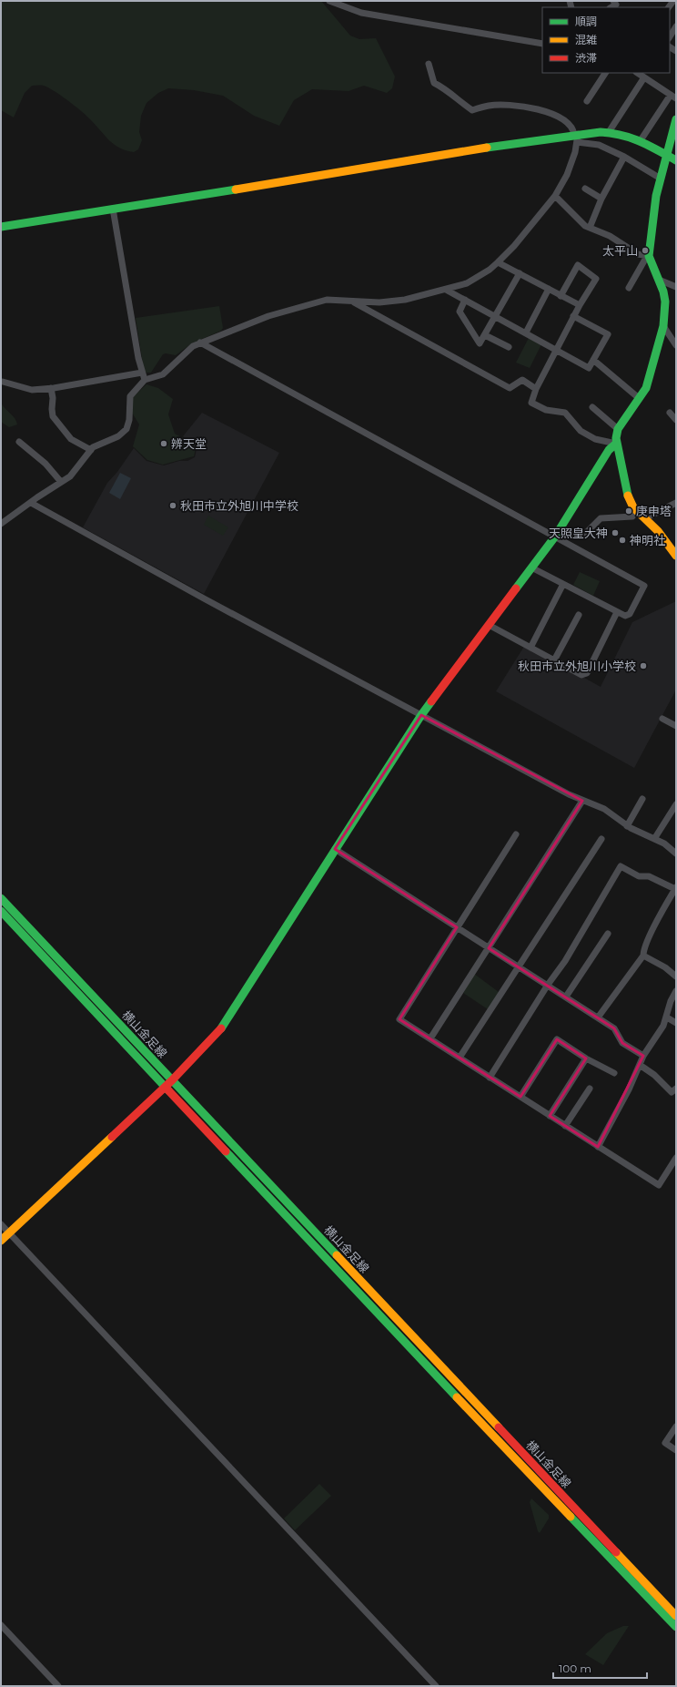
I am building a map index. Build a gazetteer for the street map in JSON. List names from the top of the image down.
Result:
{
  "streets": {
    "street": ["横山金足線"]
  },
  "places": [
    "太平山",
    "辨天堂",
    "秋田市立外旭川中学校",
    "庚申塔",
    "天照皇大神",
    "神明社",
    "秋田市立外旭川小学校"
  ],
  "legend": ["順調", "混雑", "渋滞"],
  "scale_bar": "100 m"
}
